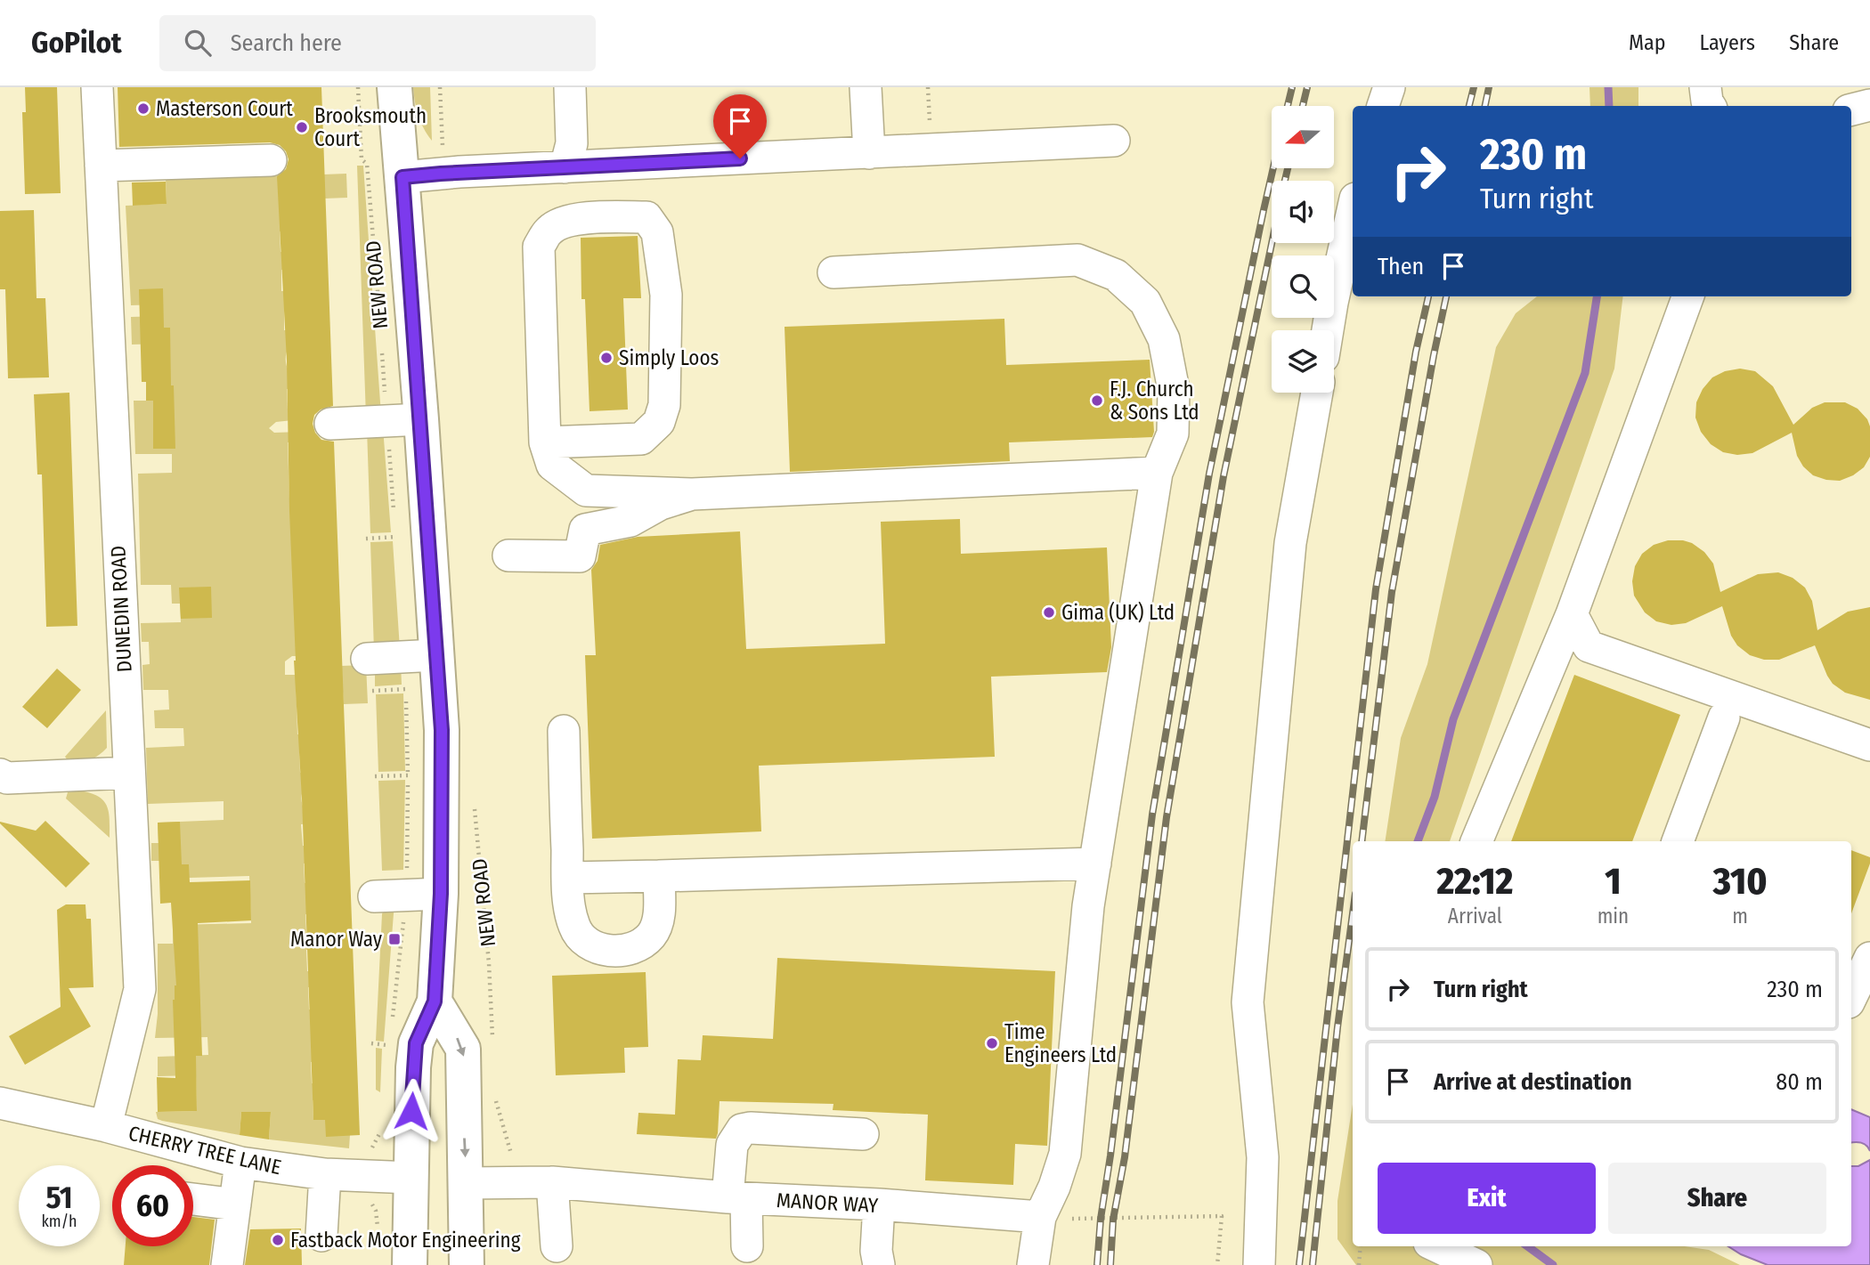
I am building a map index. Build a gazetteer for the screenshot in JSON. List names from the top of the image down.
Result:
{
  "streets": {
    "main road": ["NEW ROAD"],
    "street": ["DUNEDIN ROAD", "CHERRY TREE LANE", "MANOR WAY"]
  },
  "crossings": [
    ["NEW ROAD", "CHERRY TREE LANE"],
    ["DUNEDIN ROAD", "CHERRY TREE LANE"]
  ],
  "places": {
    "other": [
      "Masterson Court",
      "Brooksmouth Court",
      "Simply Loos",
      "F.J. Church & Sons Ltd",
      "Gima (UK) Ltd",
      "Time Engineers Ltd",
      "Fastback Motor Engineering"
    ],
    "transit": ["Manor Way"]
  },
  "north": "left",
  "page": {
    "header": "GoPilot",
    "search": "Search here",
    "nav": ["Map", "Layers", "Share"],
    "turn": ["230 m", "Turn right"],
    "then": "Then",
    "eta": [
      "22:12",
      "Arrival",
      "1",
      "min",
      "310",
      "m"
    ],
    "list": [
      {
        "name": "Turn right",
        "value": "230 m"
      },
      {
        "name": "Arrive at destination",
        "value": "80 m"
      }
    ],
    "buttons": ["Exit", "Share"],
    "speed": "51 km/h",
    "limit": "60"
  }
}
